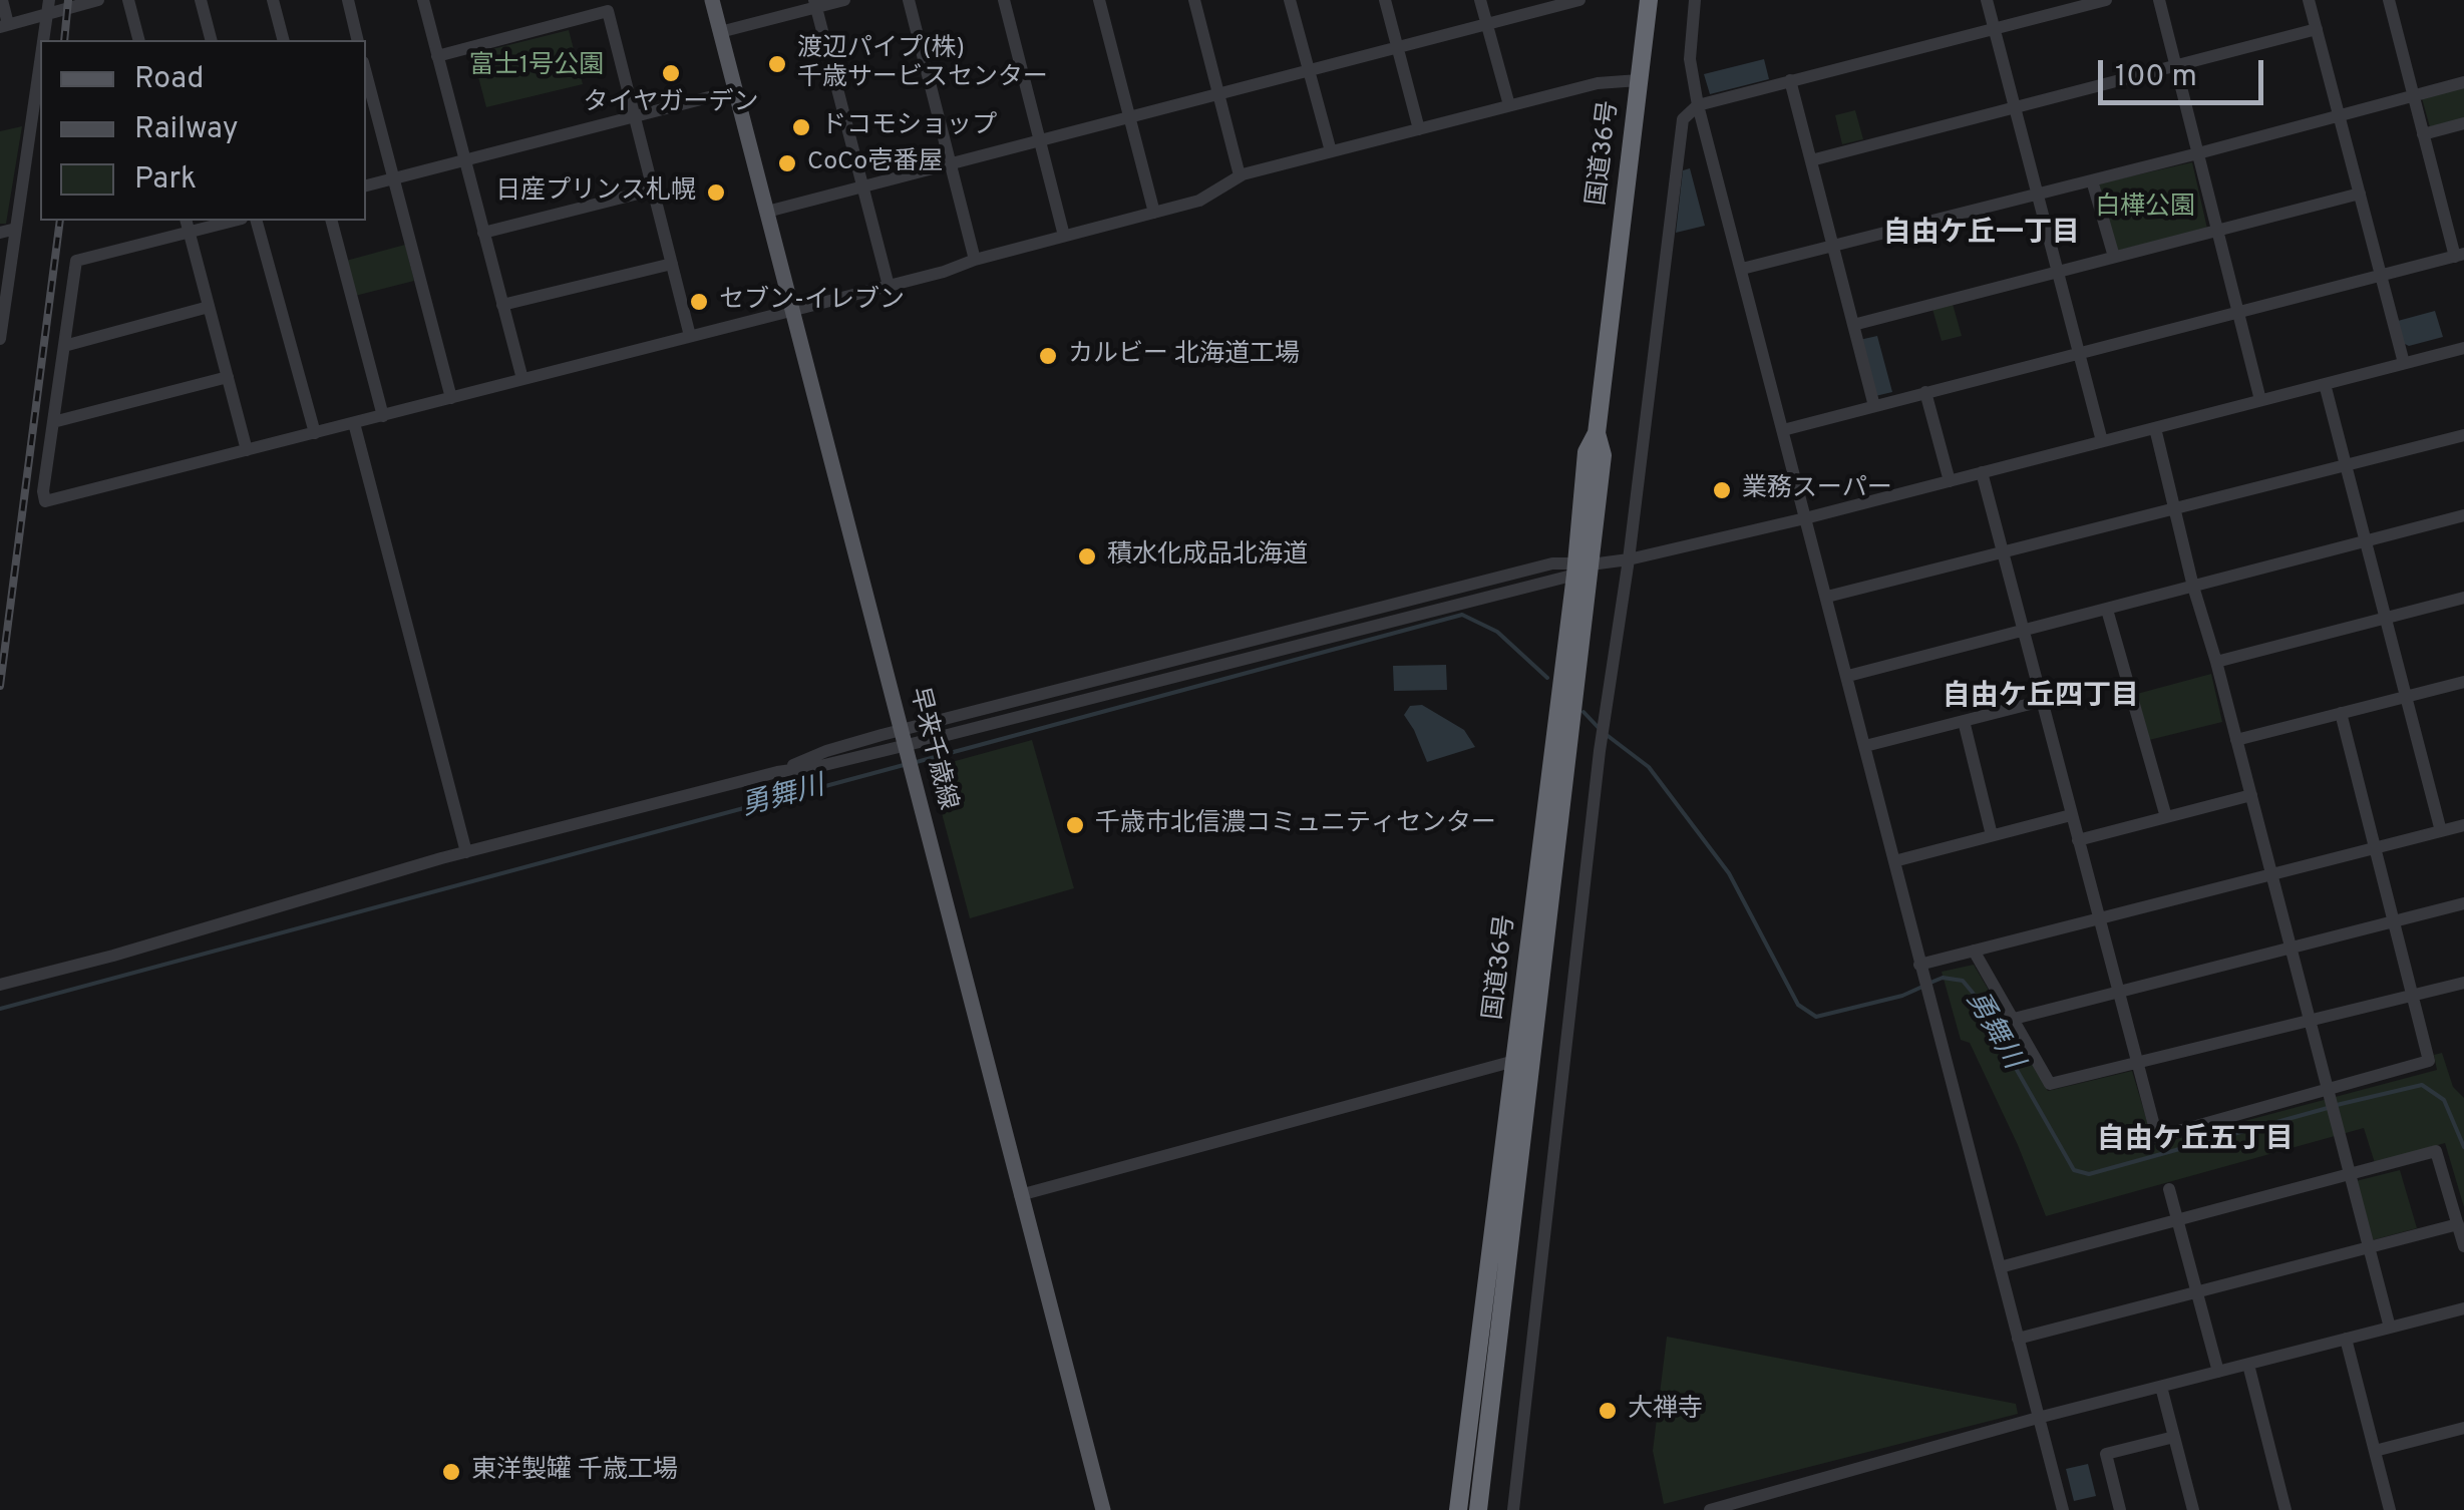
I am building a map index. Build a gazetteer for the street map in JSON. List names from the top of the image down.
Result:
{
  "streets": {
    "highway": ["国道36号"],
    "main road": ["早来千歳線"]
  },
  "districts": ["自由ケ丘一丁目", "自由ケ丘四丁目", "自由ケ丘五丁目"],
  "water": ["勇舞川"],
  "parks": ["富士1号公園", "白樺公園"],
  "places": [
    "渡辺パイプ(株) 千歳サービスセンター",
    "タイヤガーデン",
    "ドコモショップ",
    "CoCo壱番屋",
    "日産プリンス札幌",
    "セブン-イレブン",
    "カルビー 北海道工場",
    "業務スーパー",
    "積水化成品北海道",
    "千歳市北信濃コミュニティセンター",
    "大禅寺",
    "東洋製罐 千歳工場"
  ],
  "legend": ["Road", "Railway", "Park"],
  "scale_bar": "100 m"
}
